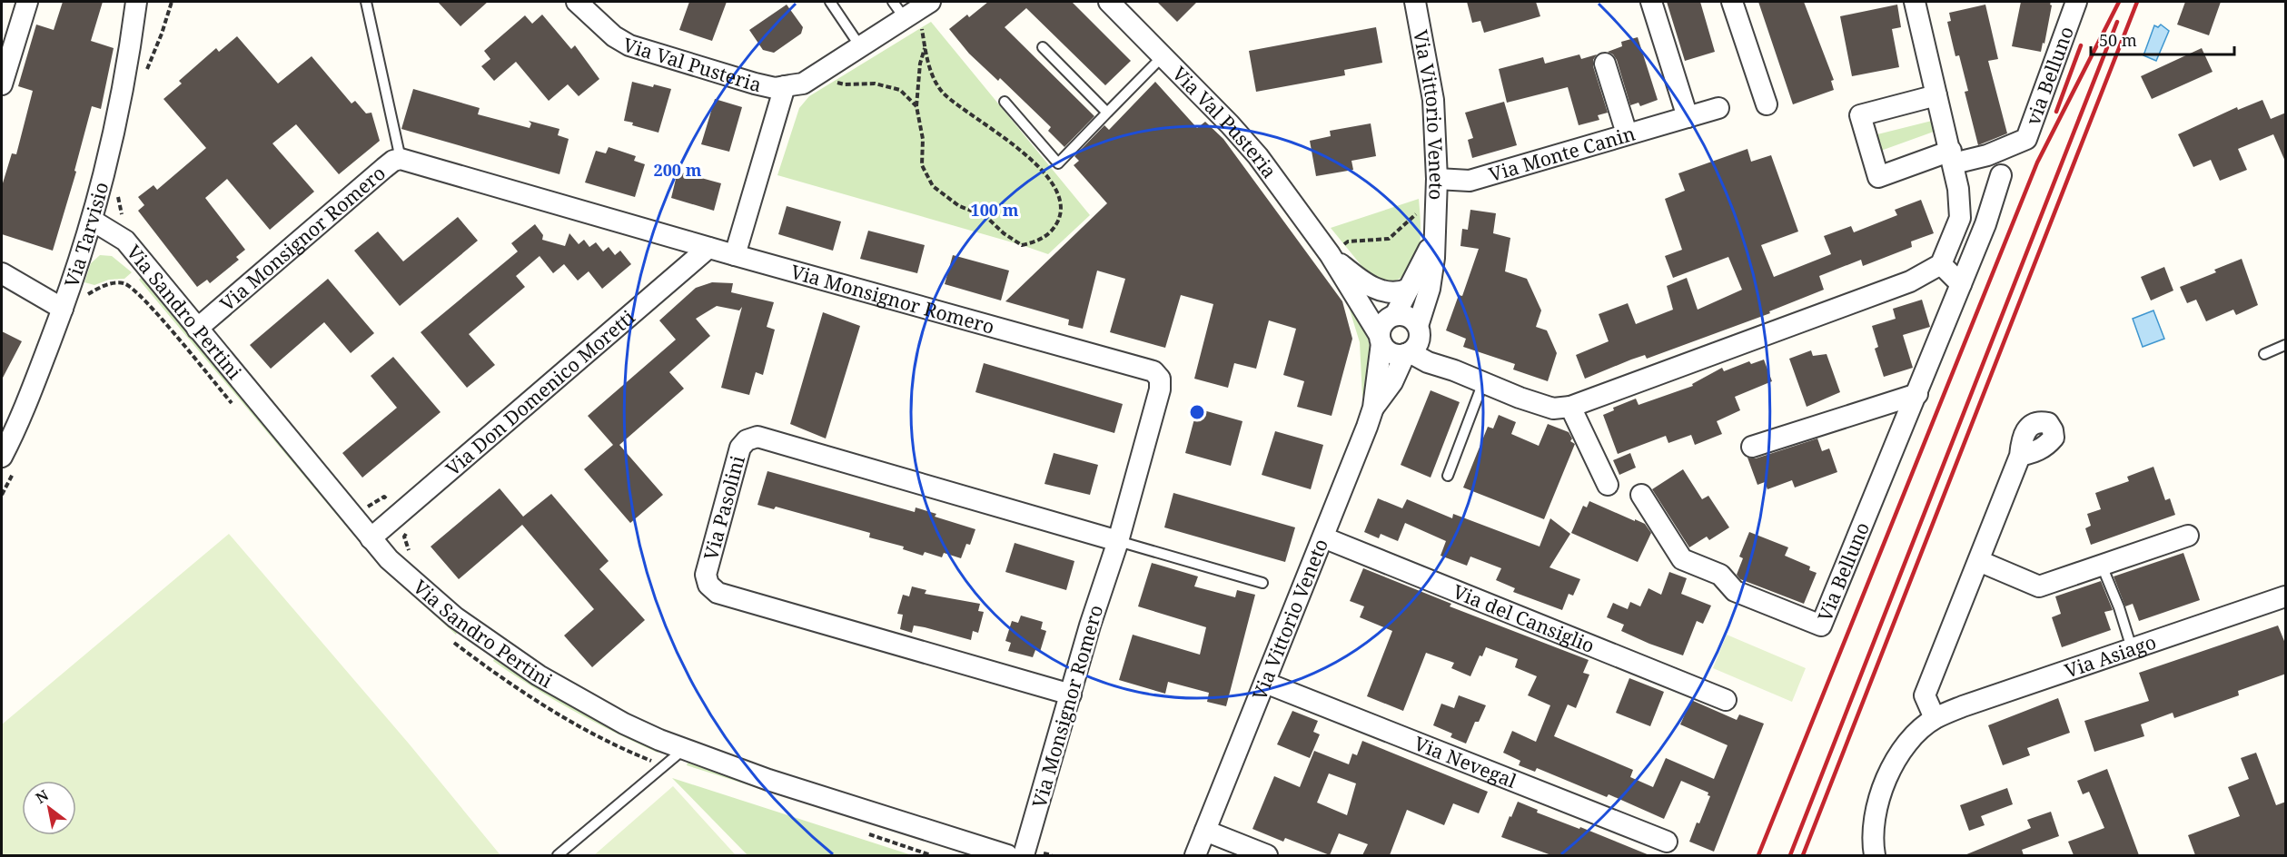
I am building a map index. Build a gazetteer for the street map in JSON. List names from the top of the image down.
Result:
{
  "streets": {
    "street": [
      "Via Val Pusteria",
      "via Belluno",
      "Via Vittorio Veneto",
      "Via Monte Canin",
      "Via Tarvisio",
      "Via Monsignor Romero",
      "Via Sandro Pertini",
      "Via Don Domenico Moretti",
      "Via Pasolini",
      "Via Belluno",
      "Via del Cansiglio",
      "Via Asiago",
      "Via Nevegal"
    ]
  },
  "crossings": [
    ["Via Val Pusteria", "Via Vittorio Veneto"],
    ["Via Vittorio Veneto", "Via Monte Canin"],
    ["Via Vittorio Veneto", "Via del Cansiglio"],
    ["Via Vittorio Veneto", "Via Nevegal"],
    ["Via Tarvisio", "Via Sandro Pertini"],
    ["Via Monsignor Romero", "Via Sandro Pertini"],
    ["Via Monsignor Romero", "Via Don Domenico Moretti"],
    ["Via Monsignor Romero", "Via Pasolini"],
    ["Via Sandro Pertini", "Via Don Domenico Moretti"]
  ],
  "scale_bar": "50 m",
  "north": "top left",
  "rings": ["200 m", "100 m"]
}
